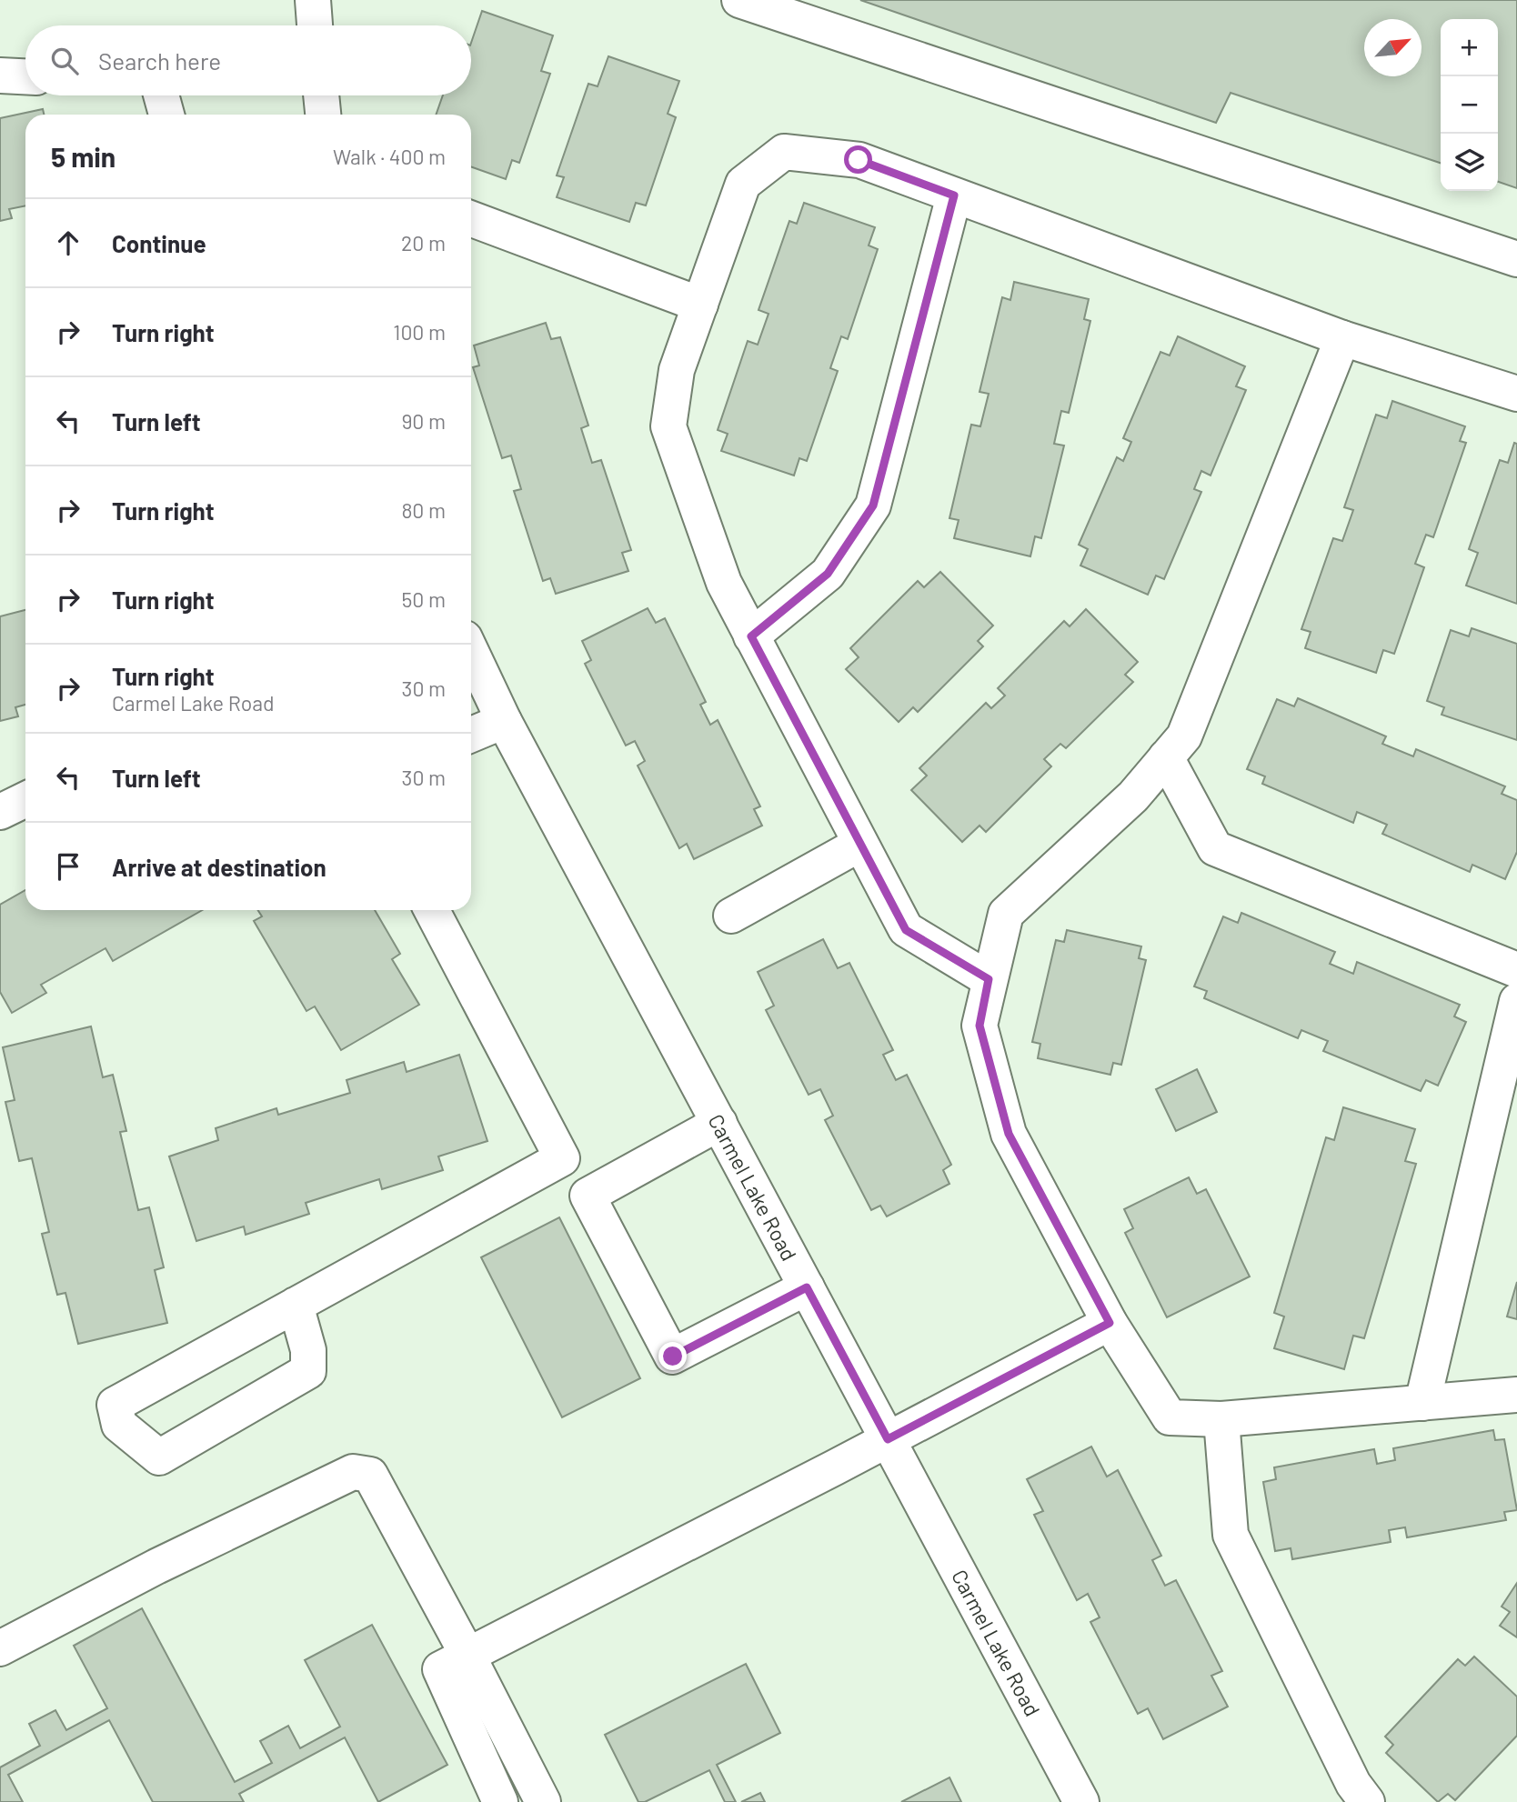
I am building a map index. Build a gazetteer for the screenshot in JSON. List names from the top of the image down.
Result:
{
  "streets": {
    "street": ["Carmel Lake Road"]
  },
  "north": "top right",
  "page": {
    "map_buttons": ["+", "−"],
    "search": "Search here",
    "heading": ["5 min", "Walk · 400 m"],
    "list": [
      ["Continue", "20 m"],
      ["Turn right", "100 m"],
      ["Turn left", "90 m"],
      ["Turn right", "80 m"],
      ["Turn right", "50 m"],
      ["Turn right", "Carmel Lake Road", "30 m"],
      ["Turn left", "30 m"],
      "Arrive at destination"
    ]
  }
}
